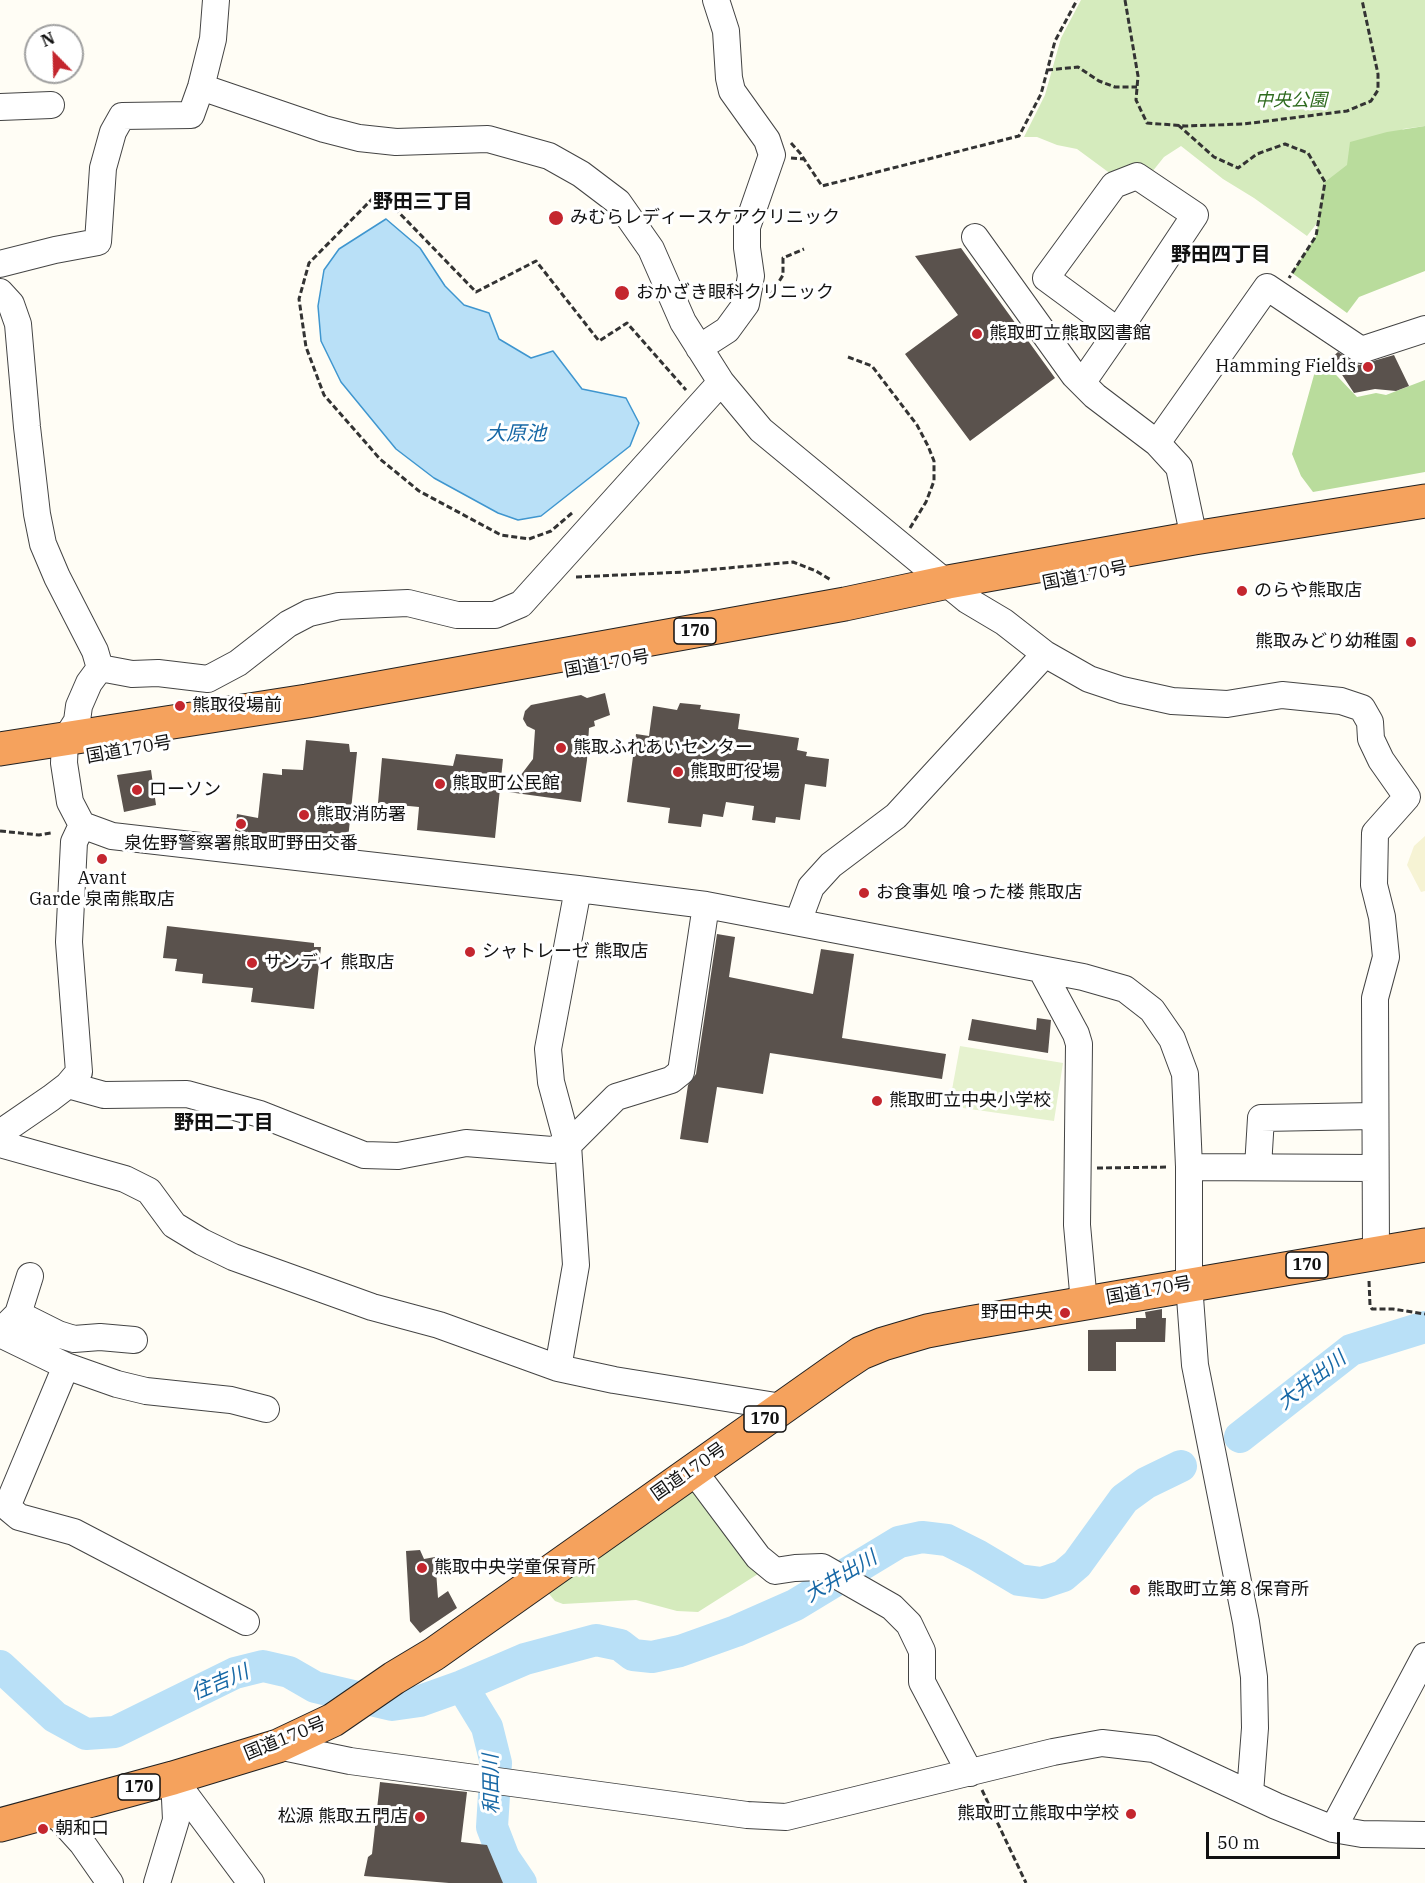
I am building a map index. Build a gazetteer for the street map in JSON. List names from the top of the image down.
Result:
{
  "streets": {
    "highway": ["国道170号", "170"]
  },
  "districts": ["野田三丁目", "野田四丁目", "野田二丁目"],
  "water": [
    "大原池",
    "大井出川",
    "住吉川",
    "和田川"
  ],
  "parks": ["中央公園"],
  "places": [
    "みむらレディースケアクリニック",
    "おかざき眼科クリニック",
    "熊取町立熊取図書館",
    "Hamming Fields",
    "のらや熊取店",
    "熊取みどり幼稚園",
    "熊取役場前",
    "熊取ふれあいセンター",
    "熊取町役場",
    "熊取町公民館",
    "ローソン",
    "熊取消防署",
    "泉佐野警察署熊取町野田交番",
    "Avant Garde 泉南熊取店",
    "お食事処 喰った楼 熊取店",
    "シャトレーゼ 熊取店",
    "サンディ 熊取店",
    "熊取町立中央小学校",
    "野田中央",
    "熊取中央学童保育所",
    "熊取町立第８保育所",
    "熊取町立熊取中学校",
    "松源 熊取五門店",
    "朝和口"
  ],
  "scale_bar": "50 m",
  "north": "top left"
}
